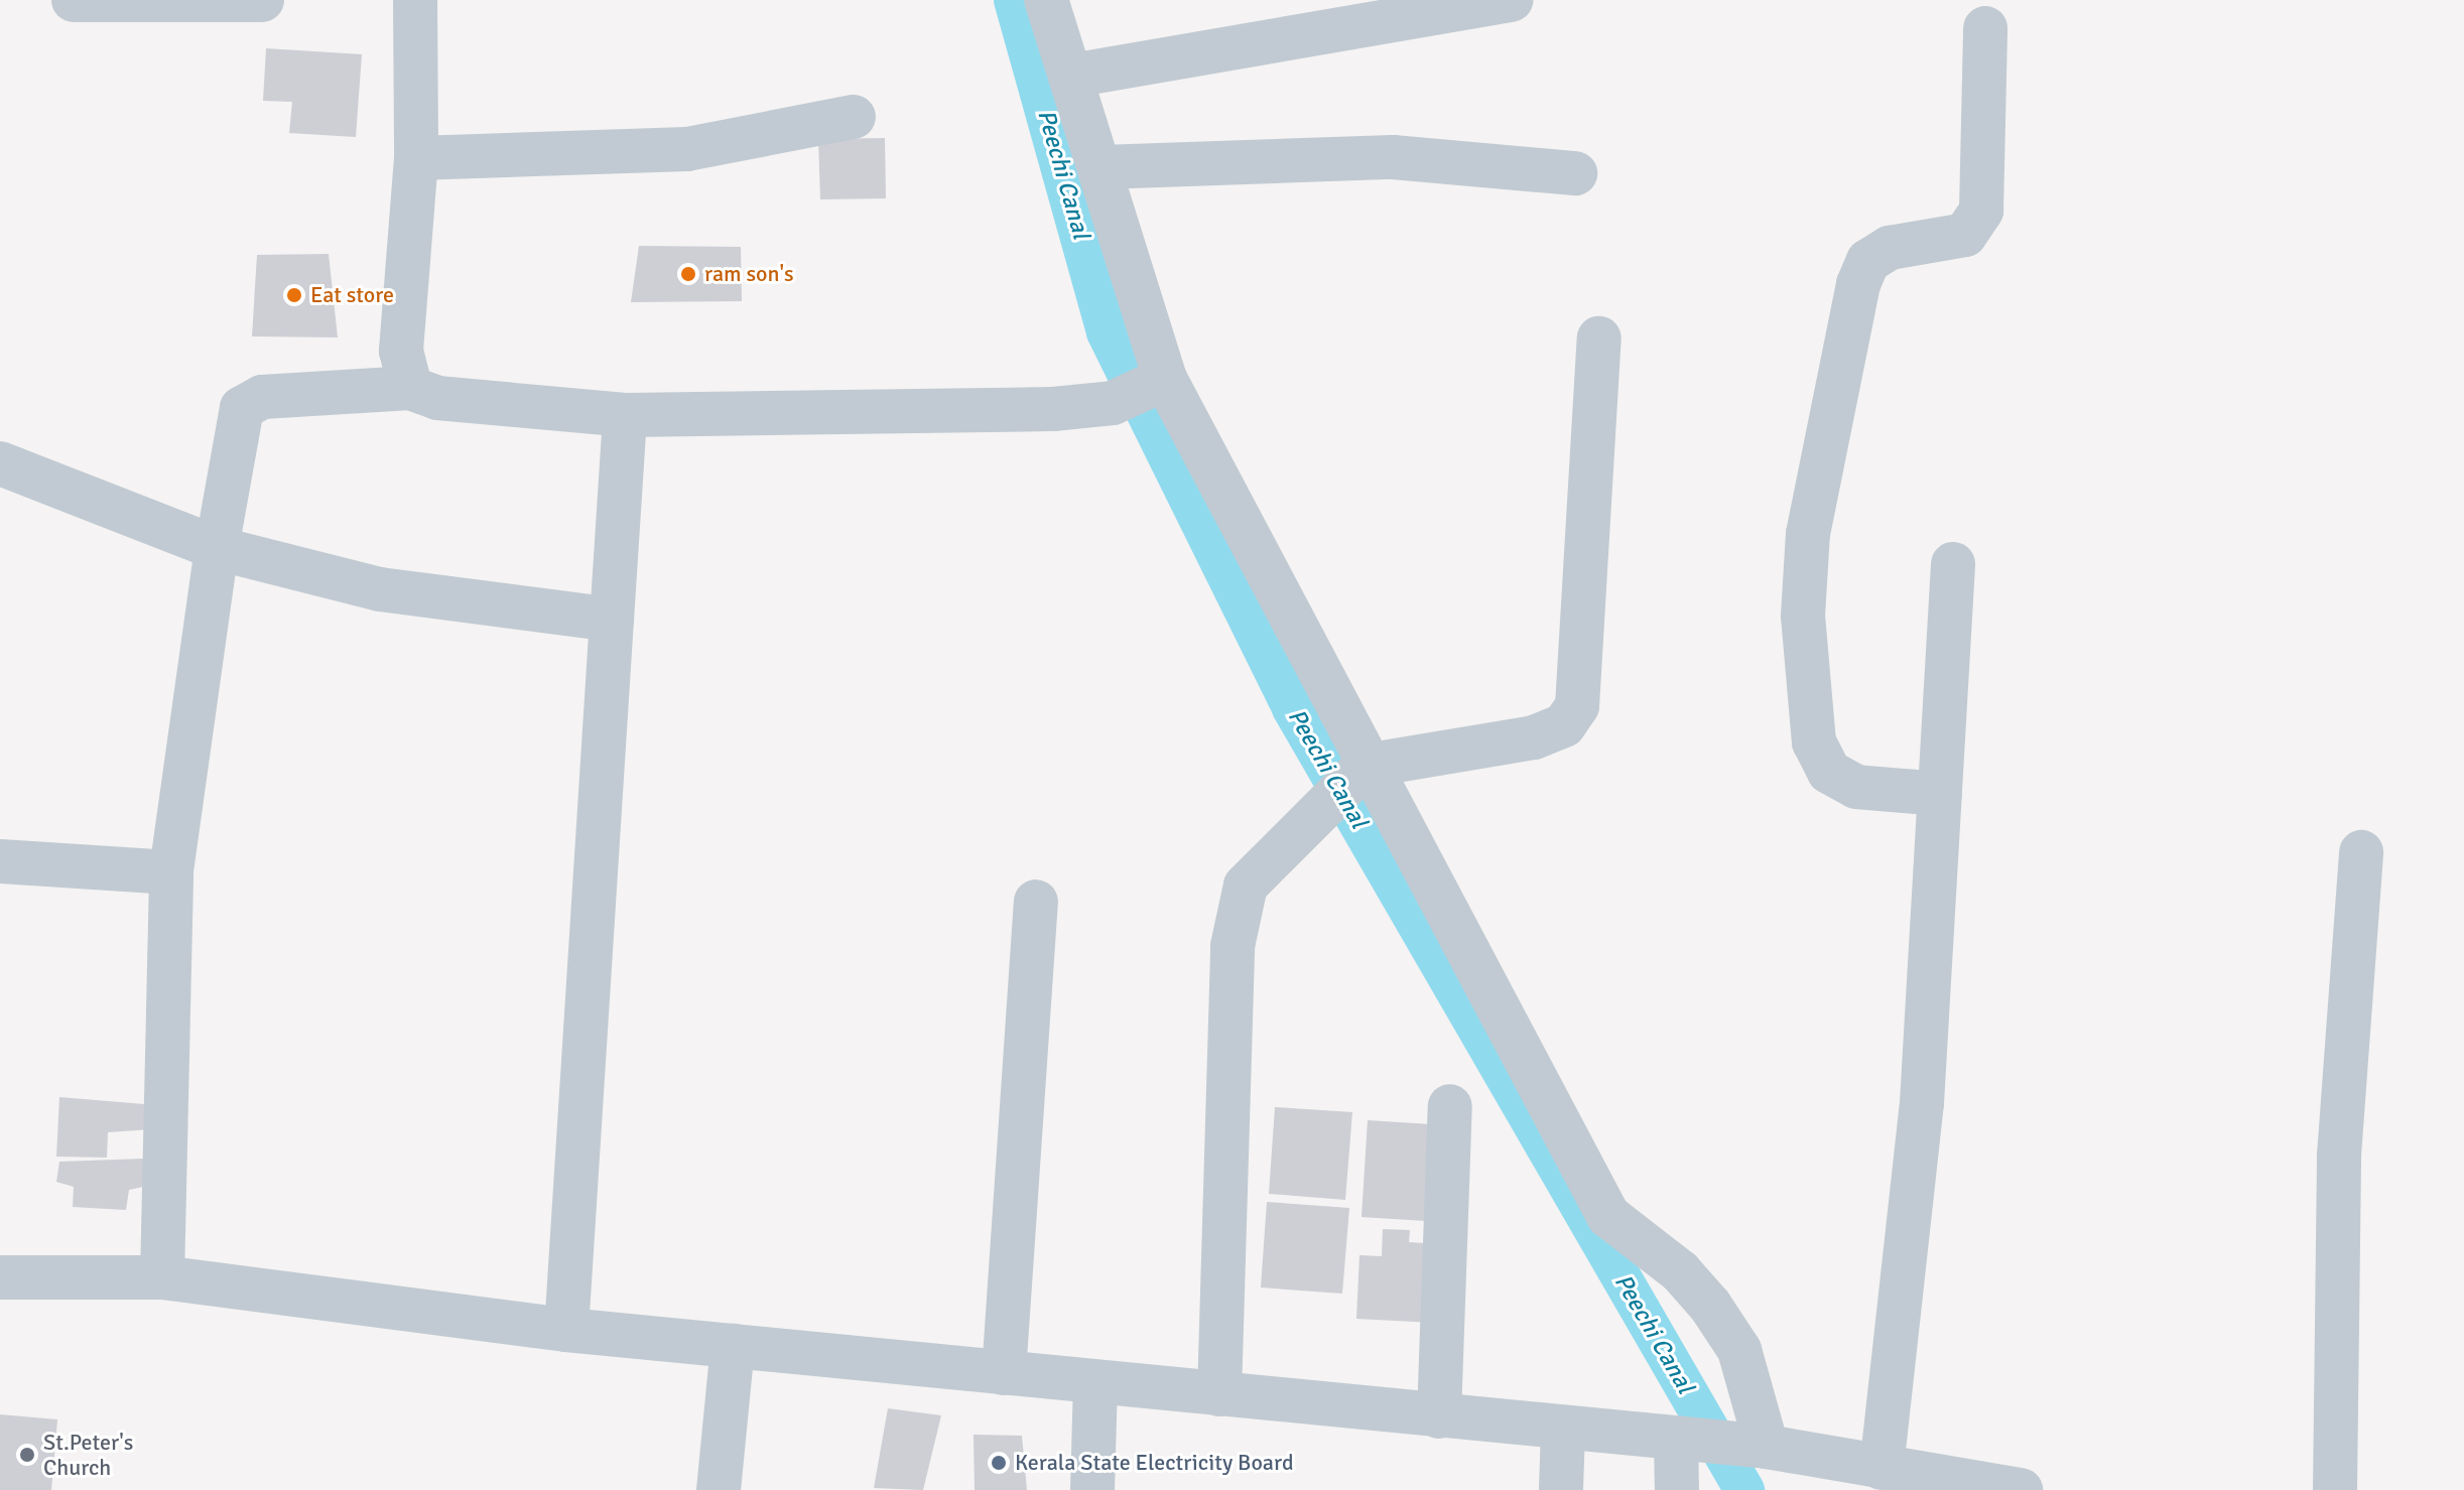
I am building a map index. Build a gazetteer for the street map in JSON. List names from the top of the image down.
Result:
{
  "water": ["Peechi Canal"],
  "places": [
    "ram son's",
    "Eat store",
    "St.Peter's Church",
    "Kerala State Electricity Board"
  ]
}
